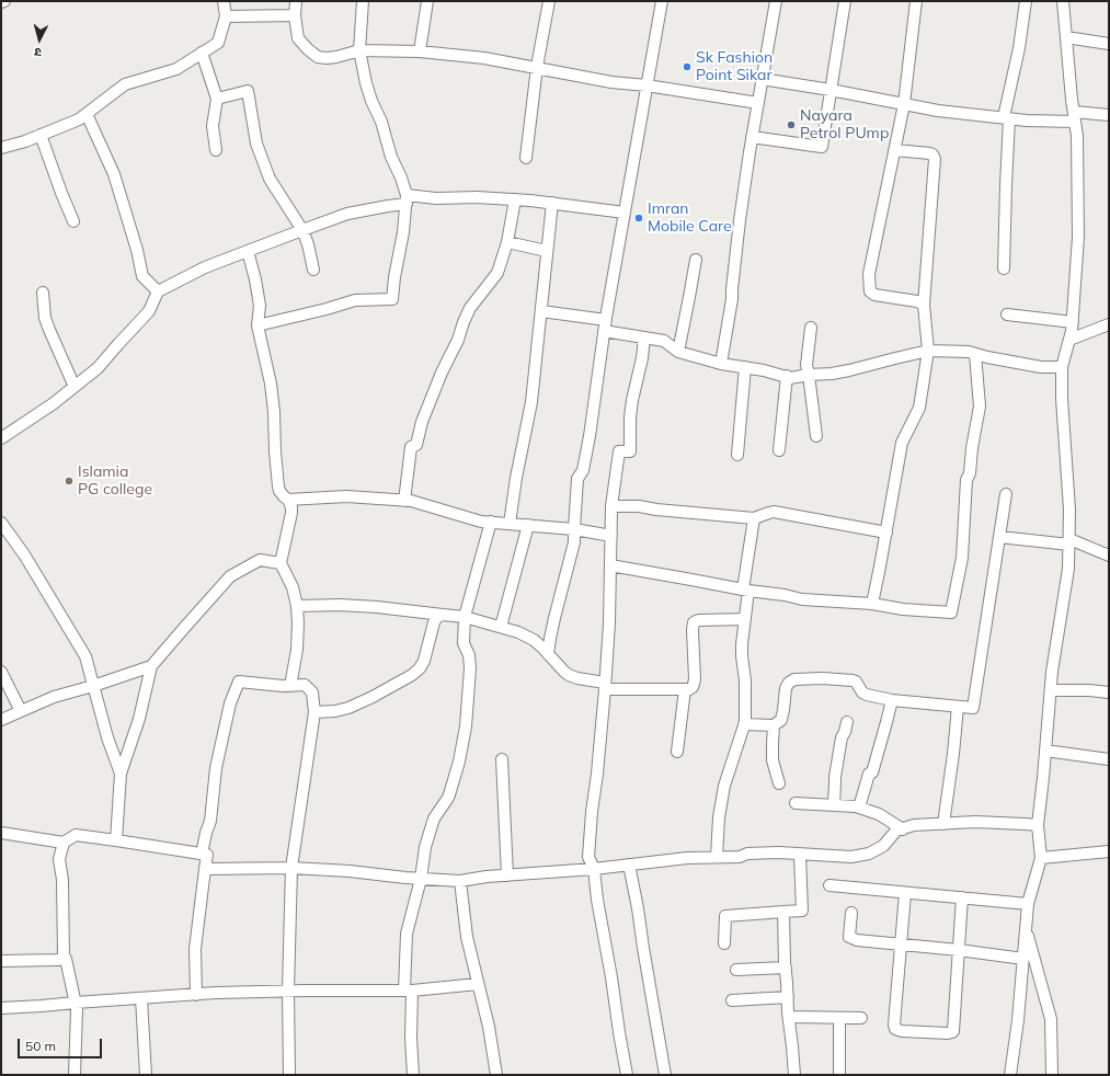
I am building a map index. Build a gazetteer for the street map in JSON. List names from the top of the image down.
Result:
{
  "places": [
    "Sk Fashion Point Sikar",
    "Nayara Petrol PUmp",
    "Imran Mobile Care",
    "Islamia PG college"
  ],
  "scale_bar": "50 m",
  "north": "bottom"
}
